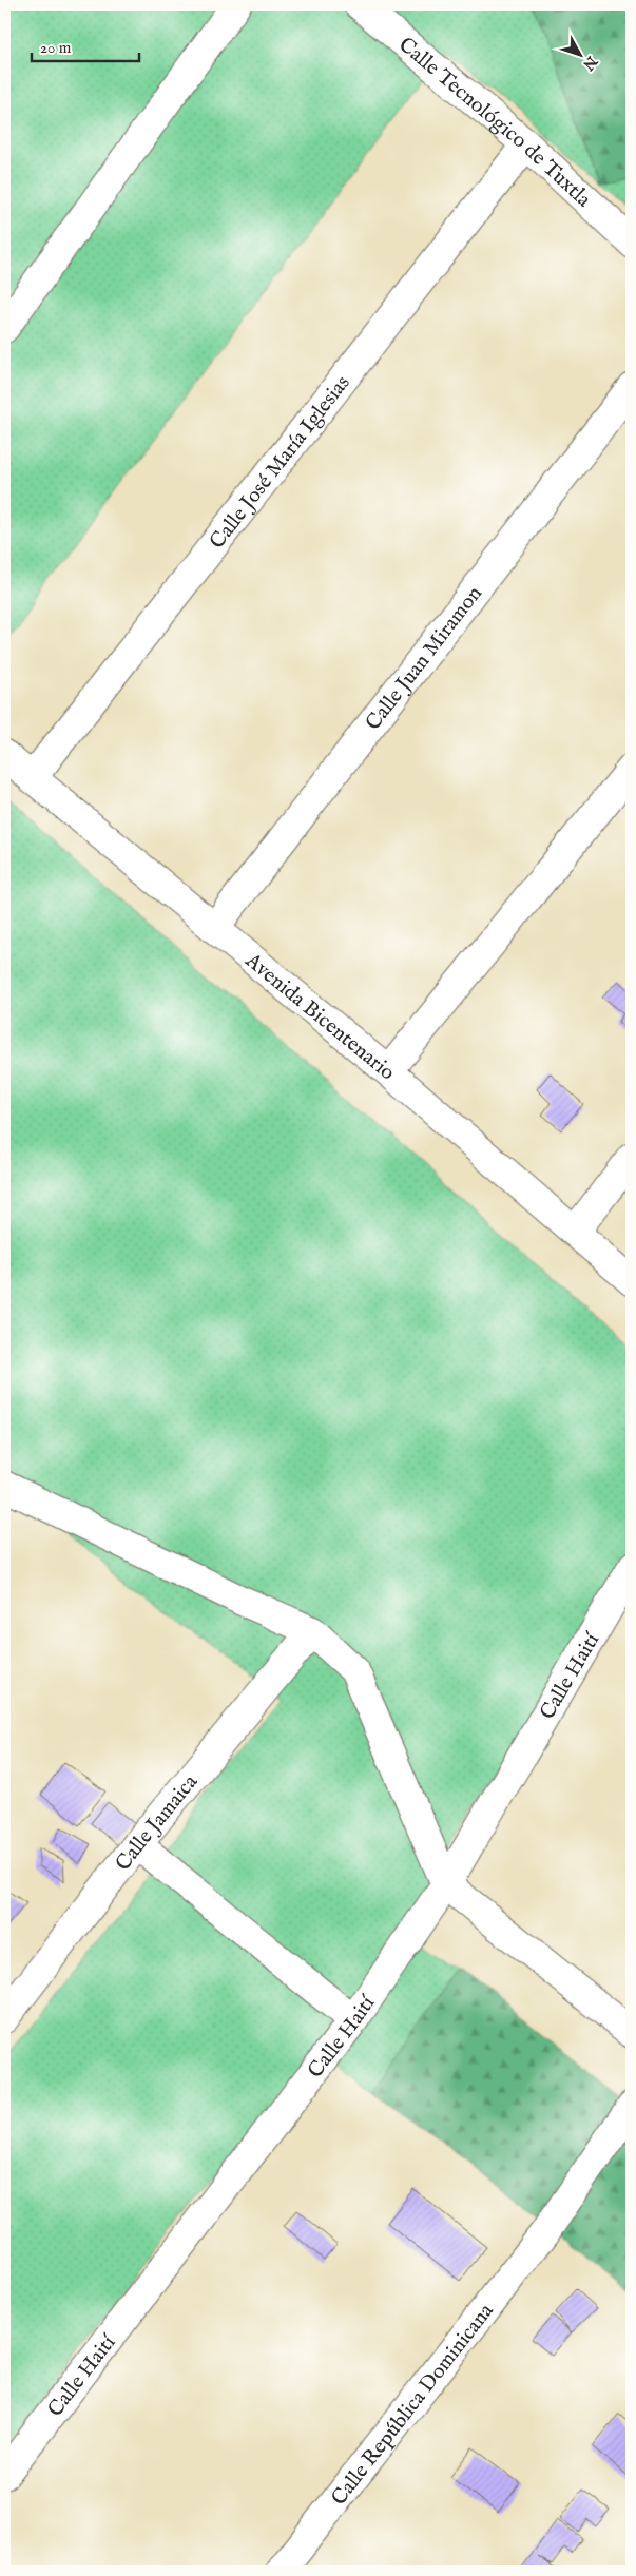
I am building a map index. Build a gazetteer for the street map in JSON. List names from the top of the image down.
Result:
{
  "streets": {
    "street": [
      "Calle Tecnológico de Tuxtla",
      "Calle José María Iglesias",
      "Calle Juan Miramon",
      "Avenida Bicentenario",
      "Calle Haití",
      "Calle Jamaica",
      "Calle República Dominicana"
    ]
  },
  "crossings": [
    ["Calle Tecnológico de Tuxtla", "Calle José María Iglesias"],
    ["Calle José María Iglesias", "Avenida Bicentenario"],
    ["Calle Juan Miramon", "Avenida Bicentenario"]
  ],
  "scale_bar": "20 m",
  "north": "bottom right"
}
